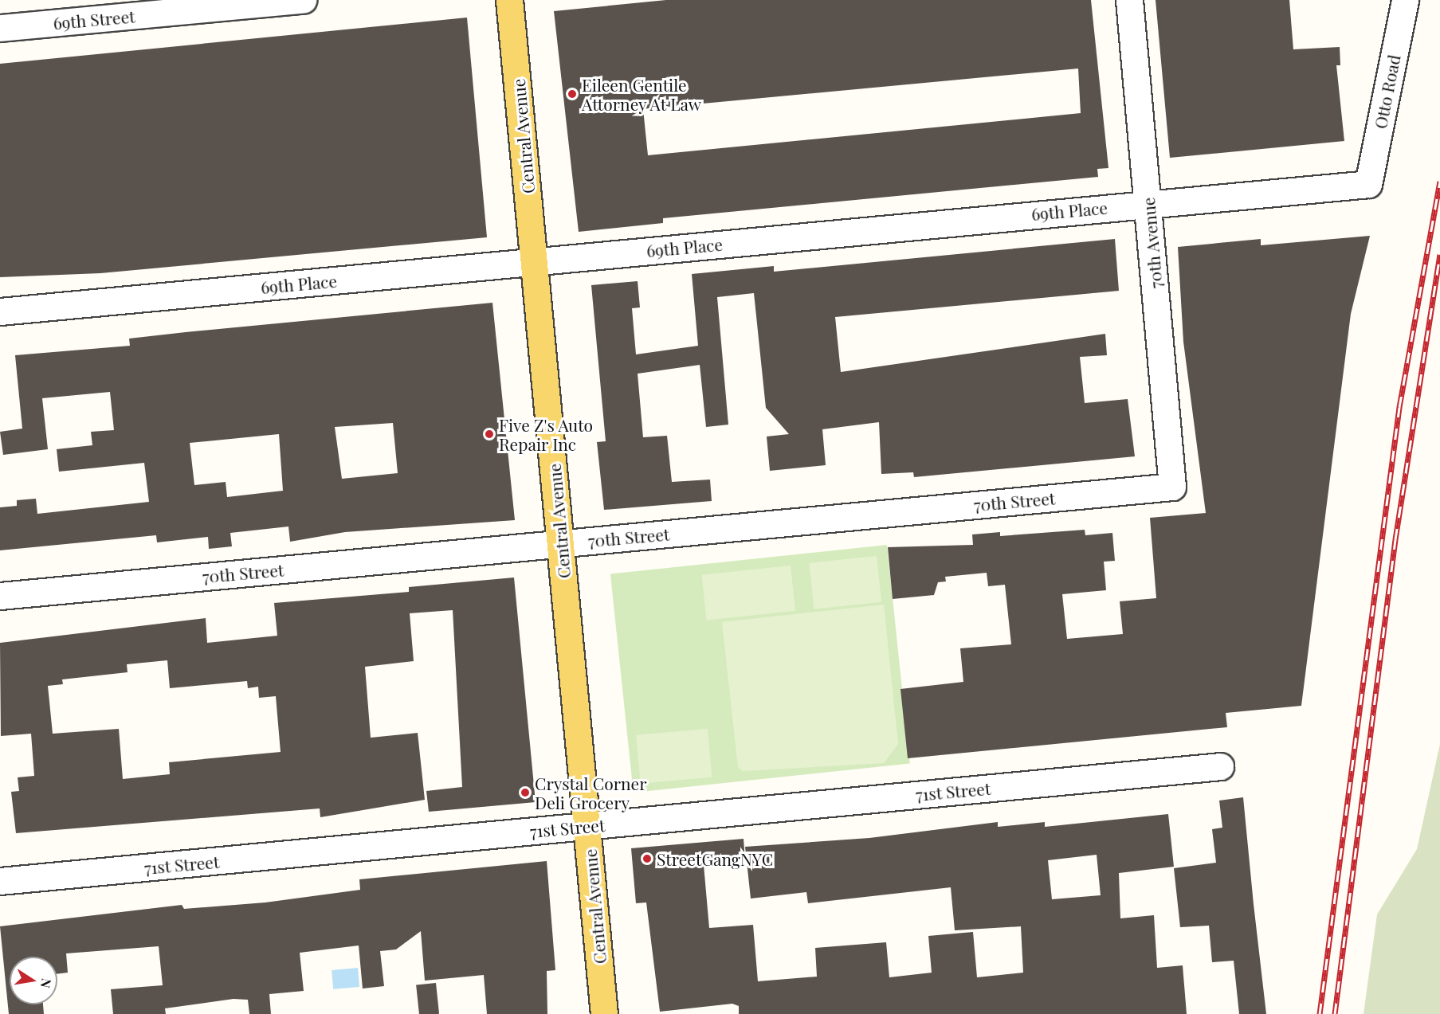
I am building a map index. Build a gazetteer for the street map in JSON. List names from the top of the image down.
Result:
{
  "streets": {
    "main road": ["Central Avenue"],
    "street": [
      "69th Street",
      "Otto Road",
      "69th Place",
      "70th Avenue",
      "70th Street",
      "71st Street"
    ]
  },
  "crossings": [
    ["Otto Road", "69th Place"],
    ["Central Avenue", "69th Place"],
    ["Central Avenue", "70th Street"],
    ["Central Avenue", "71st Street"],
    ["69th Place", "70th Avenue"],
    ["70th Avenue", "70th Street"]
  ],
  "places": [
    "Eileen Gentile Attorney At Law",
    "Five Z's Auto Repair Inc",
    "Crystal Corner Deli Grocery",
    "StreetGangNYC"
  ],
  "north": "right"
}
